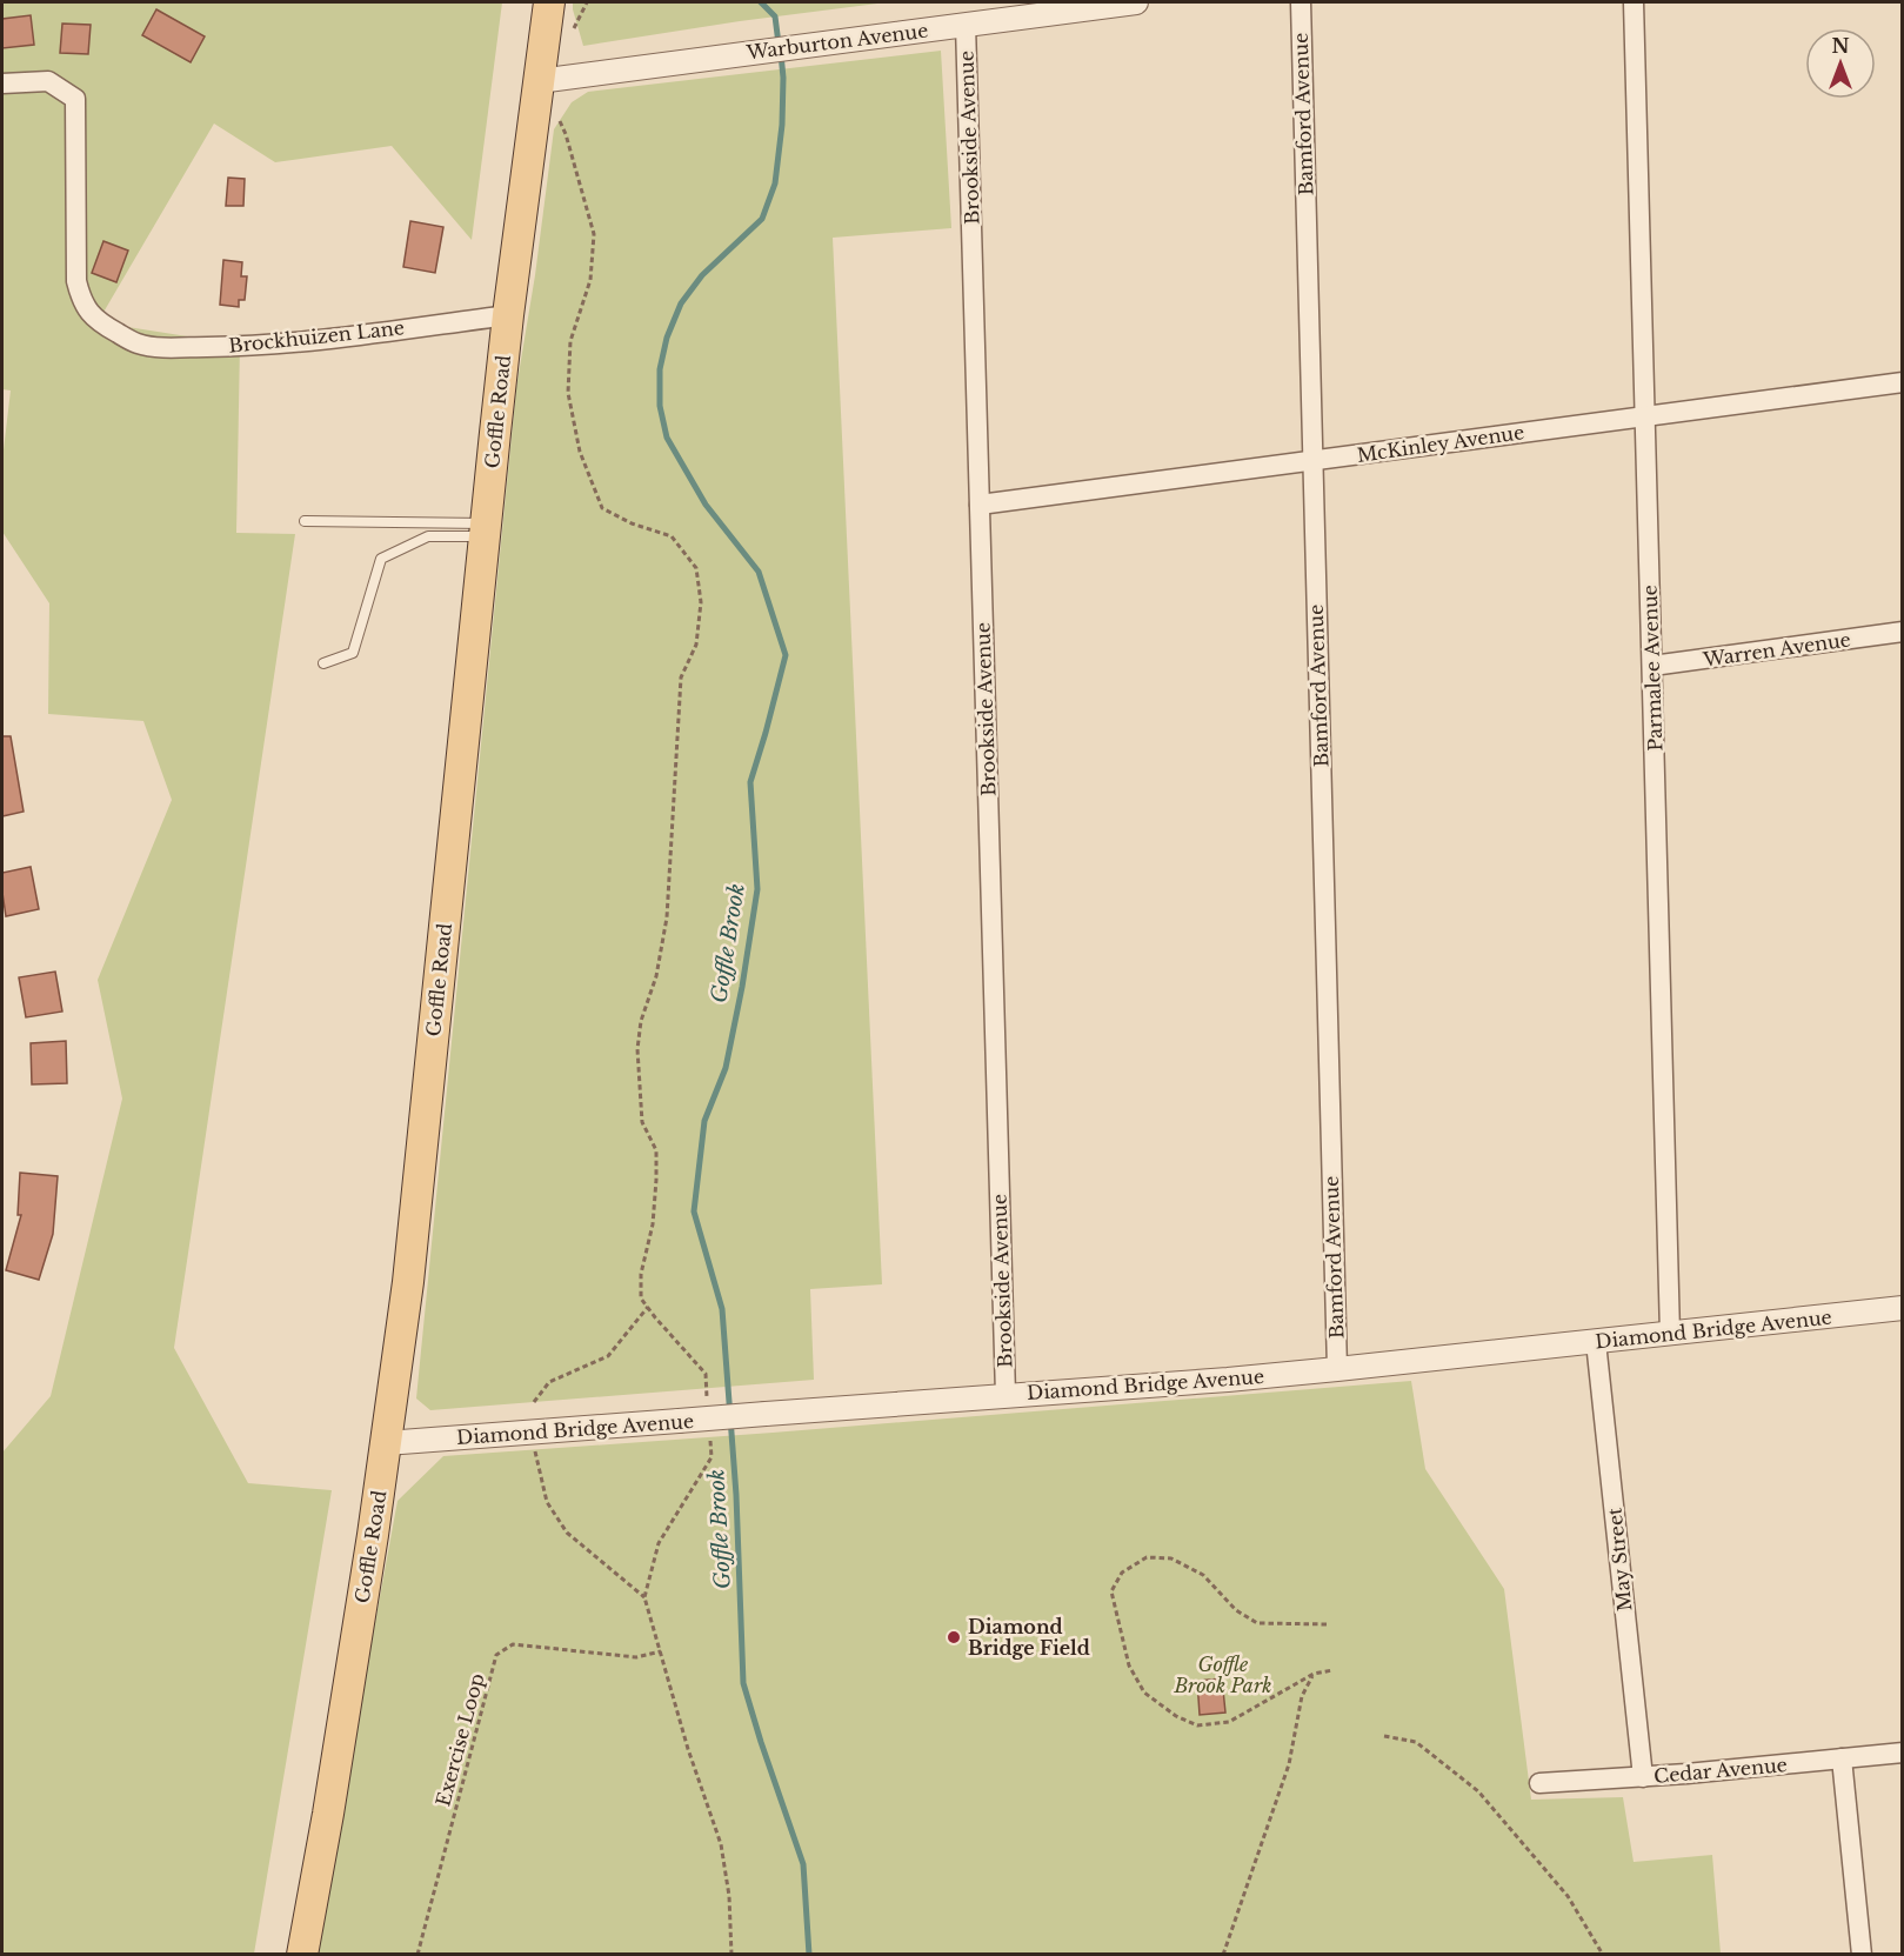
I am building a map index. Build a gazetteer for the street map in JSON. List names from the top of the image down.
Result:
{
  "streets": {
    "main road": ["Goffle Road"],
    "street": [
      "Warburton Avenue",
      "Bamford Avenue",
      "Brookside Avenue",
      "Brockhuizen Lane",
      "McKinley Avenue",
      "Warren Avenue",
      "Parmalee Avenue",
      "Diamond Bridge Avenue",
      "May Street",
      "Cedar Avenue"
    ],
    "path": ["Exercise Loop"]
  },
  "crossings": [
    ["Warburton Avenue", "Brookside Avenue"],
    ["Warburton Avenue", "Goffle Road"],
    ["Bamford Avenue", "McKinley Avenue"],
    ["Bamford Avenue", "Diamond Bridge Avenue"],
    ["Brookside Avenue", "McKinley Avenue"],
    ["Brookside Avenue", "Diamond Bridge Avenue"],
    ["Brockhuizen Lane", "Goffle Road"],
    ["Goffle Road", "Diamond Bridge Avenue"],
    ["McKinley Avenue", "Parmalee Avenue"],
    ["Warren Avenue", "Parmalee Avenue"],
    ["Parmalee Avenue", "Diamond Bridge Avenue"],
    ["Diamond Bridge Avenue", "May Street"],
    ["May Street", "Cedar Avenue"]
  ],
  "water": ["Goffle Brook"],
  "parks": ["Goffle Brook Park"],
  "places": ["Diamond Bridge Field"],
  "north": "top"
}
